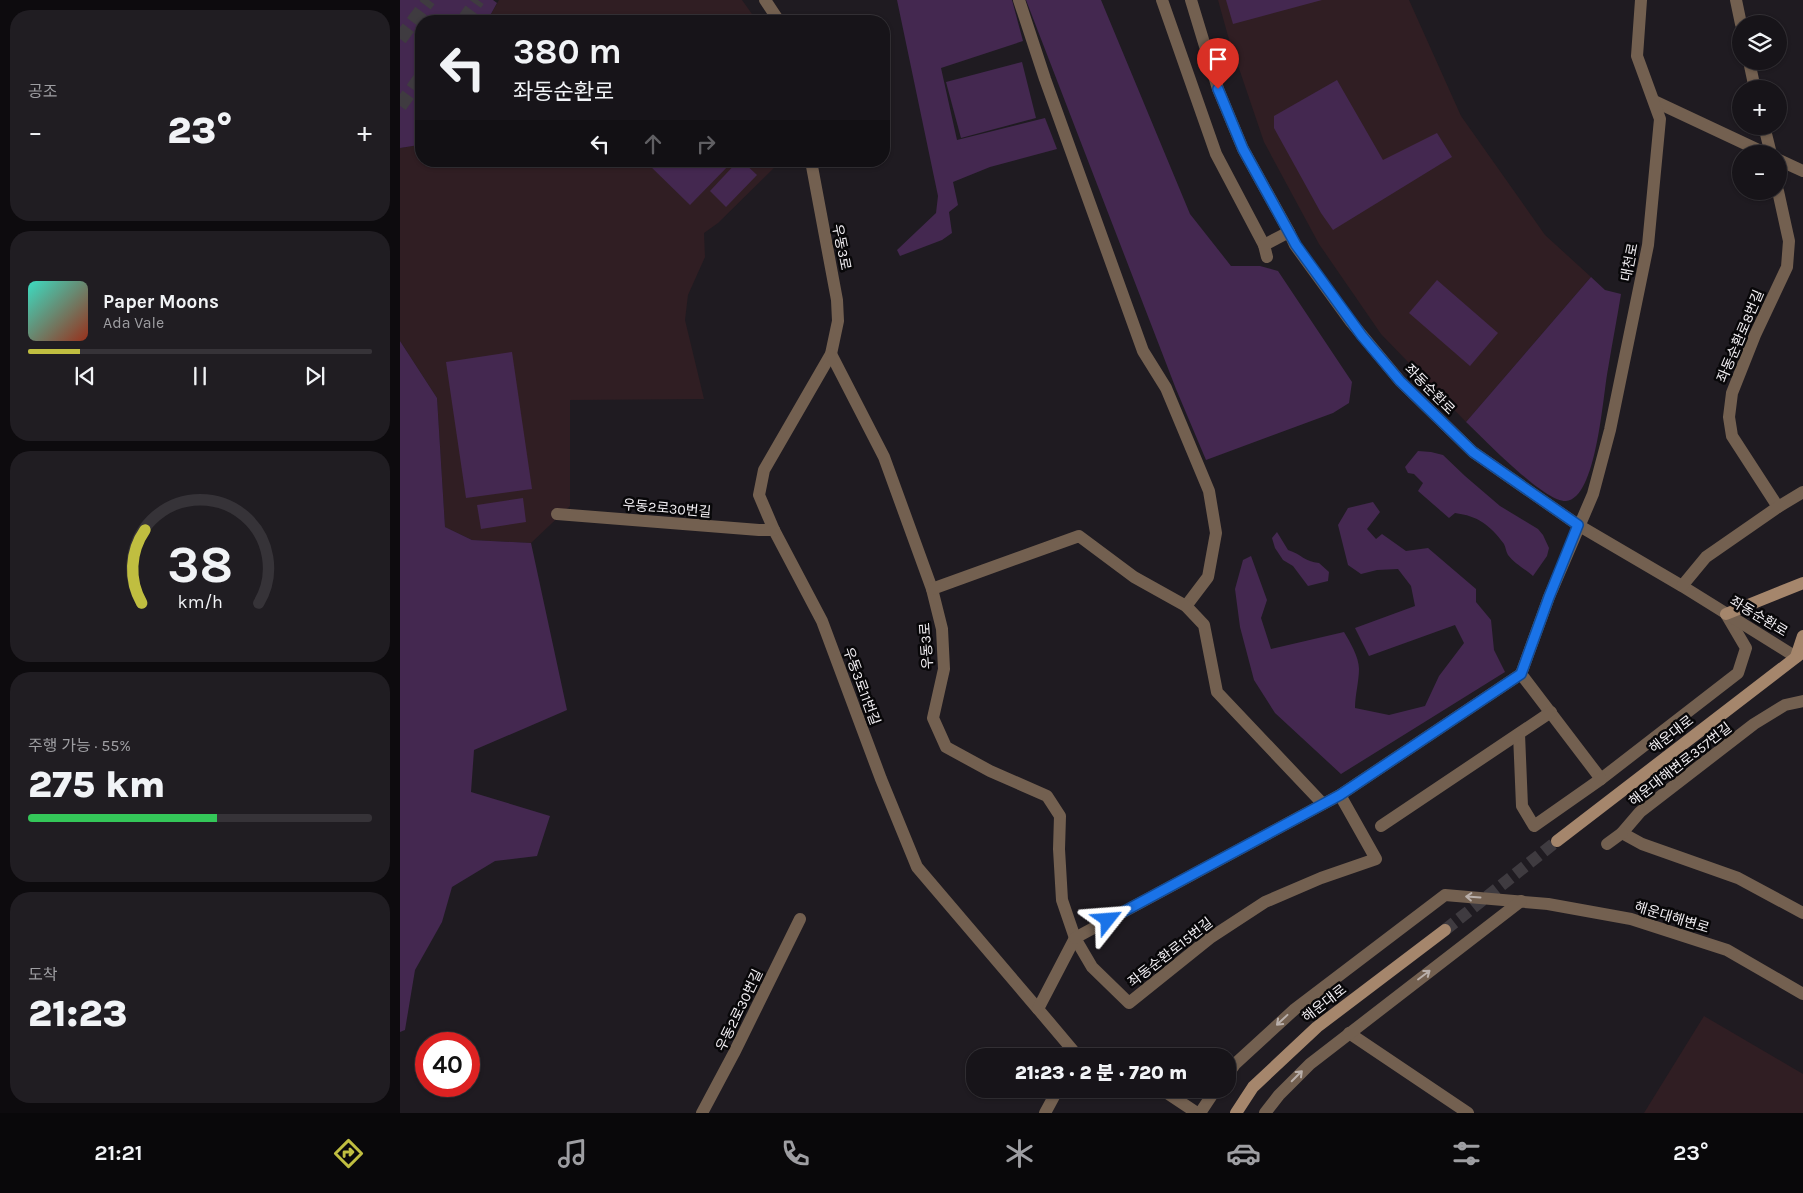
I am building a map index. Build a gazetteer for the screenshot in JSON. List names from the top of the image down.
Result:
{
  "streets": {
    "main road": ["해운대로"],
    "street": [
      "우동3로",
      "대천로",
      "좌동순환로8번길",
      "좌동순환로",
      "우동2로30번길",
      "우동3로11번길",
      "해운대해변로357번길",
      "해운대해변로",
      "좌동순환로15번길"
    ]
  },
  "crossings": [
    ["우동3로", "우동3로11번길"],
    ["우동3로", "좌동순환로15번길"],
    ["대천로", "좌동순환로"],
    ["좌동순환로", "해운대로"],
    ["우동2로30번길", "우동3로11번길"]
  ],
  "page": {
    "tile": [
      "공조",
      ["주행 가능 · 55%", "275 km"],
      ["도착", "21:23"]
    ],
    "map_buttons": ["+", "−"],
    "turn": ["380 m", "좌동순환로"],
    "heat": ["−", "23°", "+"],
    "song": ["Paper Moons", "Ada Vale"],
    "limit": "40",
    "trip": "21:23 · 2 분 · 720 m",
    "tabs": ["21:21", "23°"],
    "gauge": ["38", "km/h"]
  }
}
